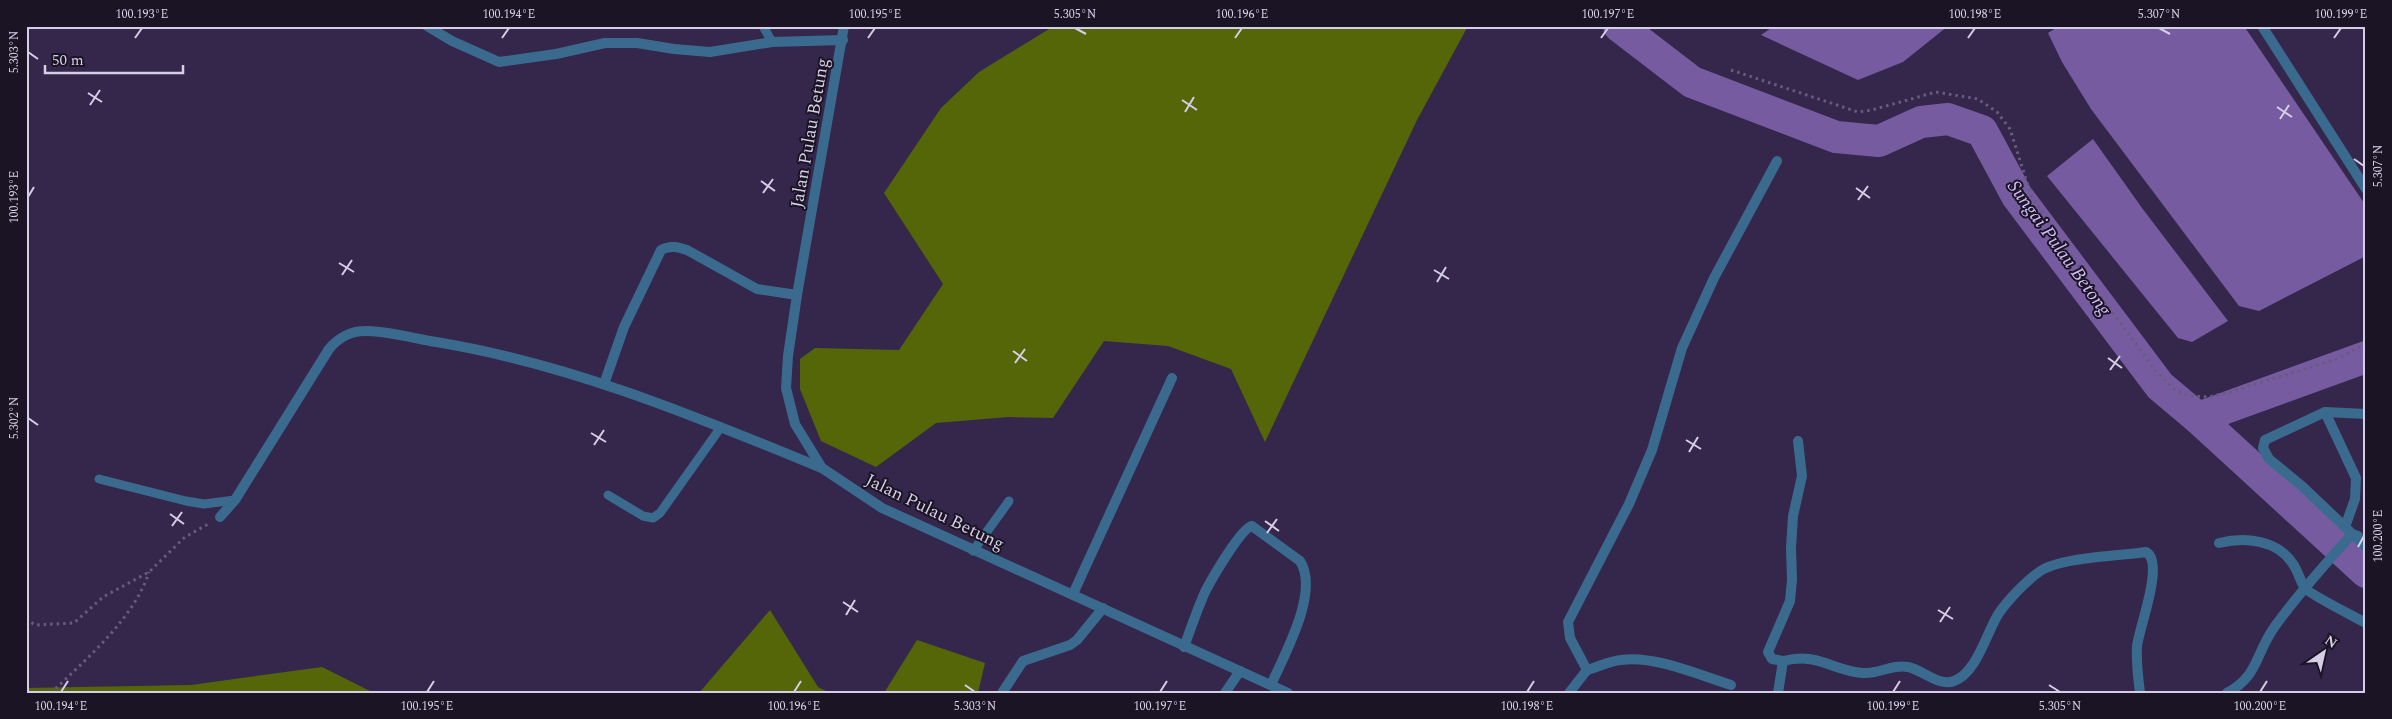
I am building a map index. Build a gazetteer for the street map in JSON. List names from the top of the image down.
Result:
{
  "streets": {
    "street": ["Jalan Pulau Betung"]
  },
  "water": ["Sungai Pulau Betong"],
  "scale_bar": "50 m",
  "north": "top right",
  "coordinates": [
    "100.193°E",
    "100.194°E",
    "100.195°E",
    "5.305°N",
    "100.196°E",
    "100.197°E",
    "100.198°E",
    "5.307°N",
    "100.199°E",
    "5.303°N",
    "5.302°N",
    "100.200°E"
  ]
}
